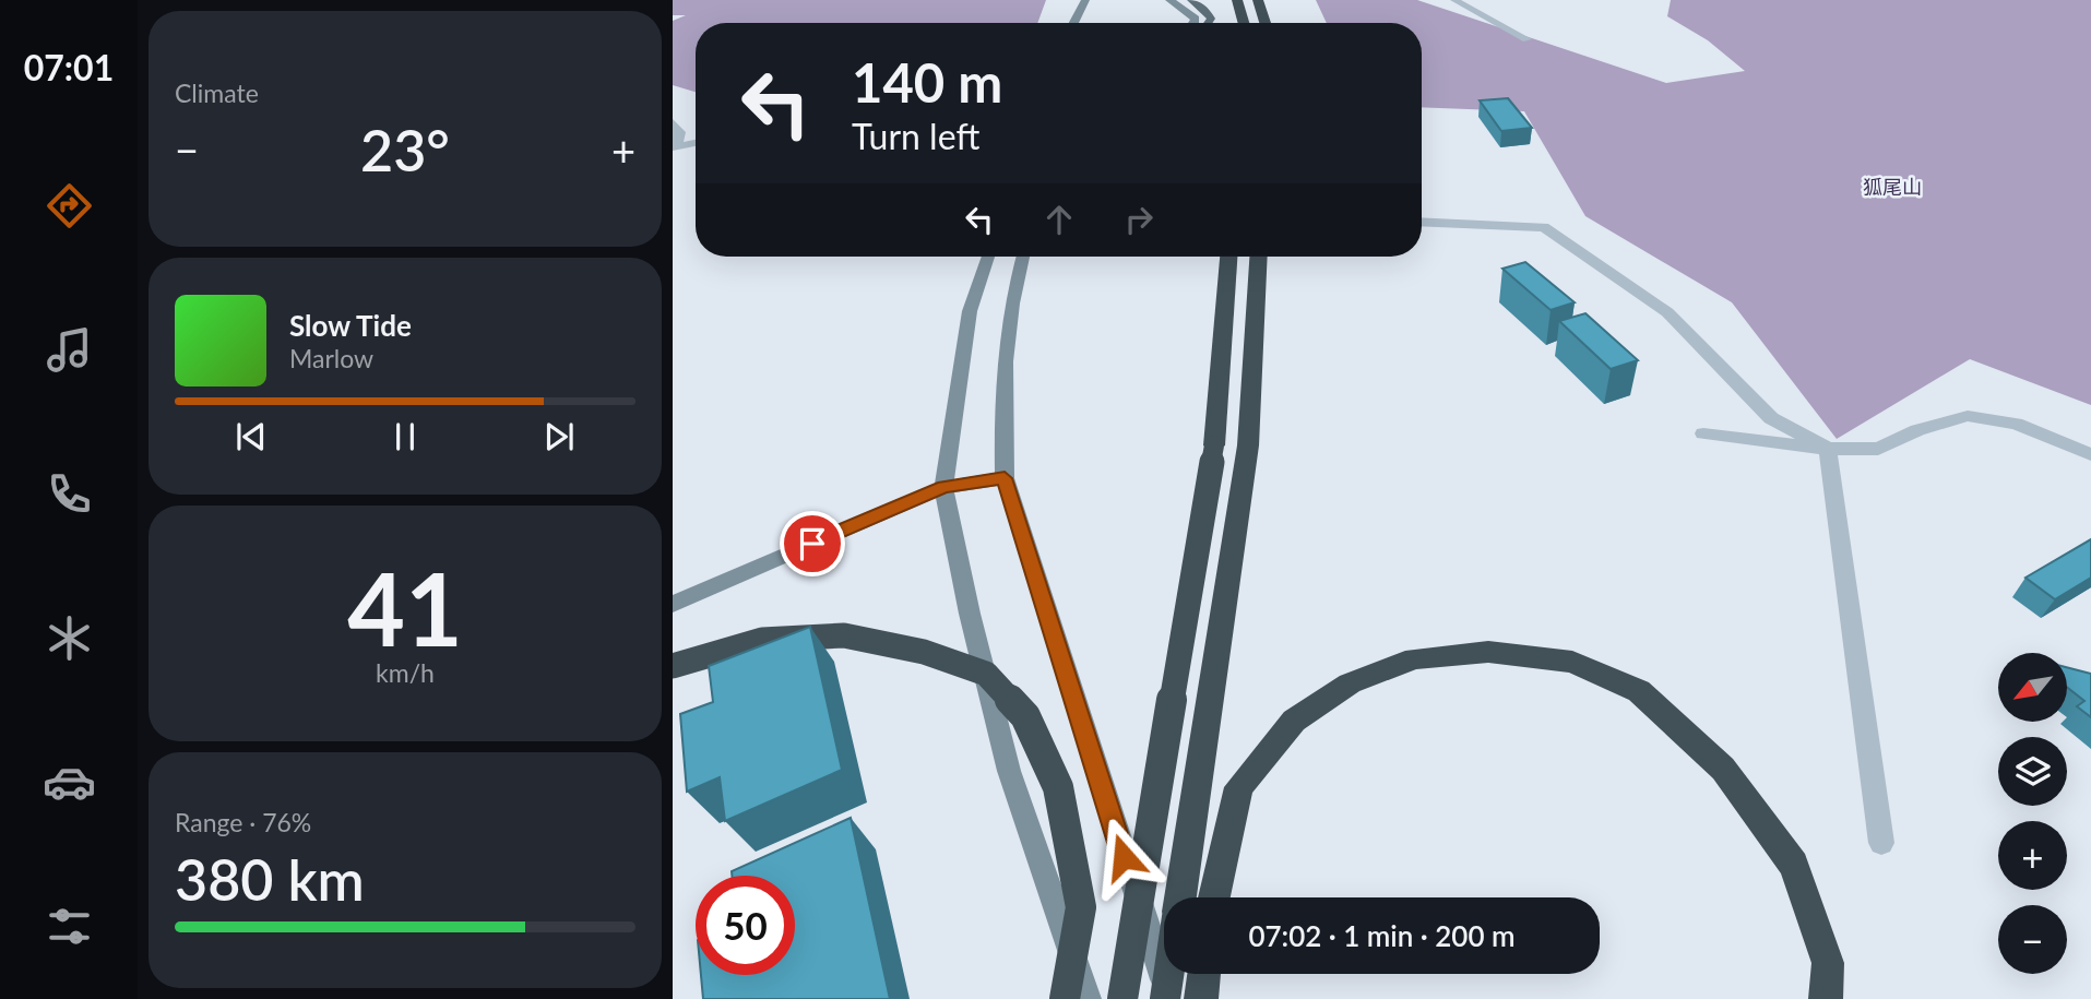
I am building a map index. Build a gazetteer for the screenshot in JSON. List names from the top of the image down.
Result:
{
  "parks": ["狐尾山"],
  "north": "bottom left",
  "page": {
    "tabs": "07:01",
    "tile": [
      "Climate",
      ["41", "km/h"],
      ["Range · 76%", "380 km"]
    ],
    "turn": ["140 m", "Turn left"],
    "heat": ["−", "23°", "+"],
    "song": ["Slow Tide", "Marlow"],
    "map_buttons": ["+", "−"],
    "limit": "50",
    "trip": "07:02 · 1 min · 200 m"
  }
}
